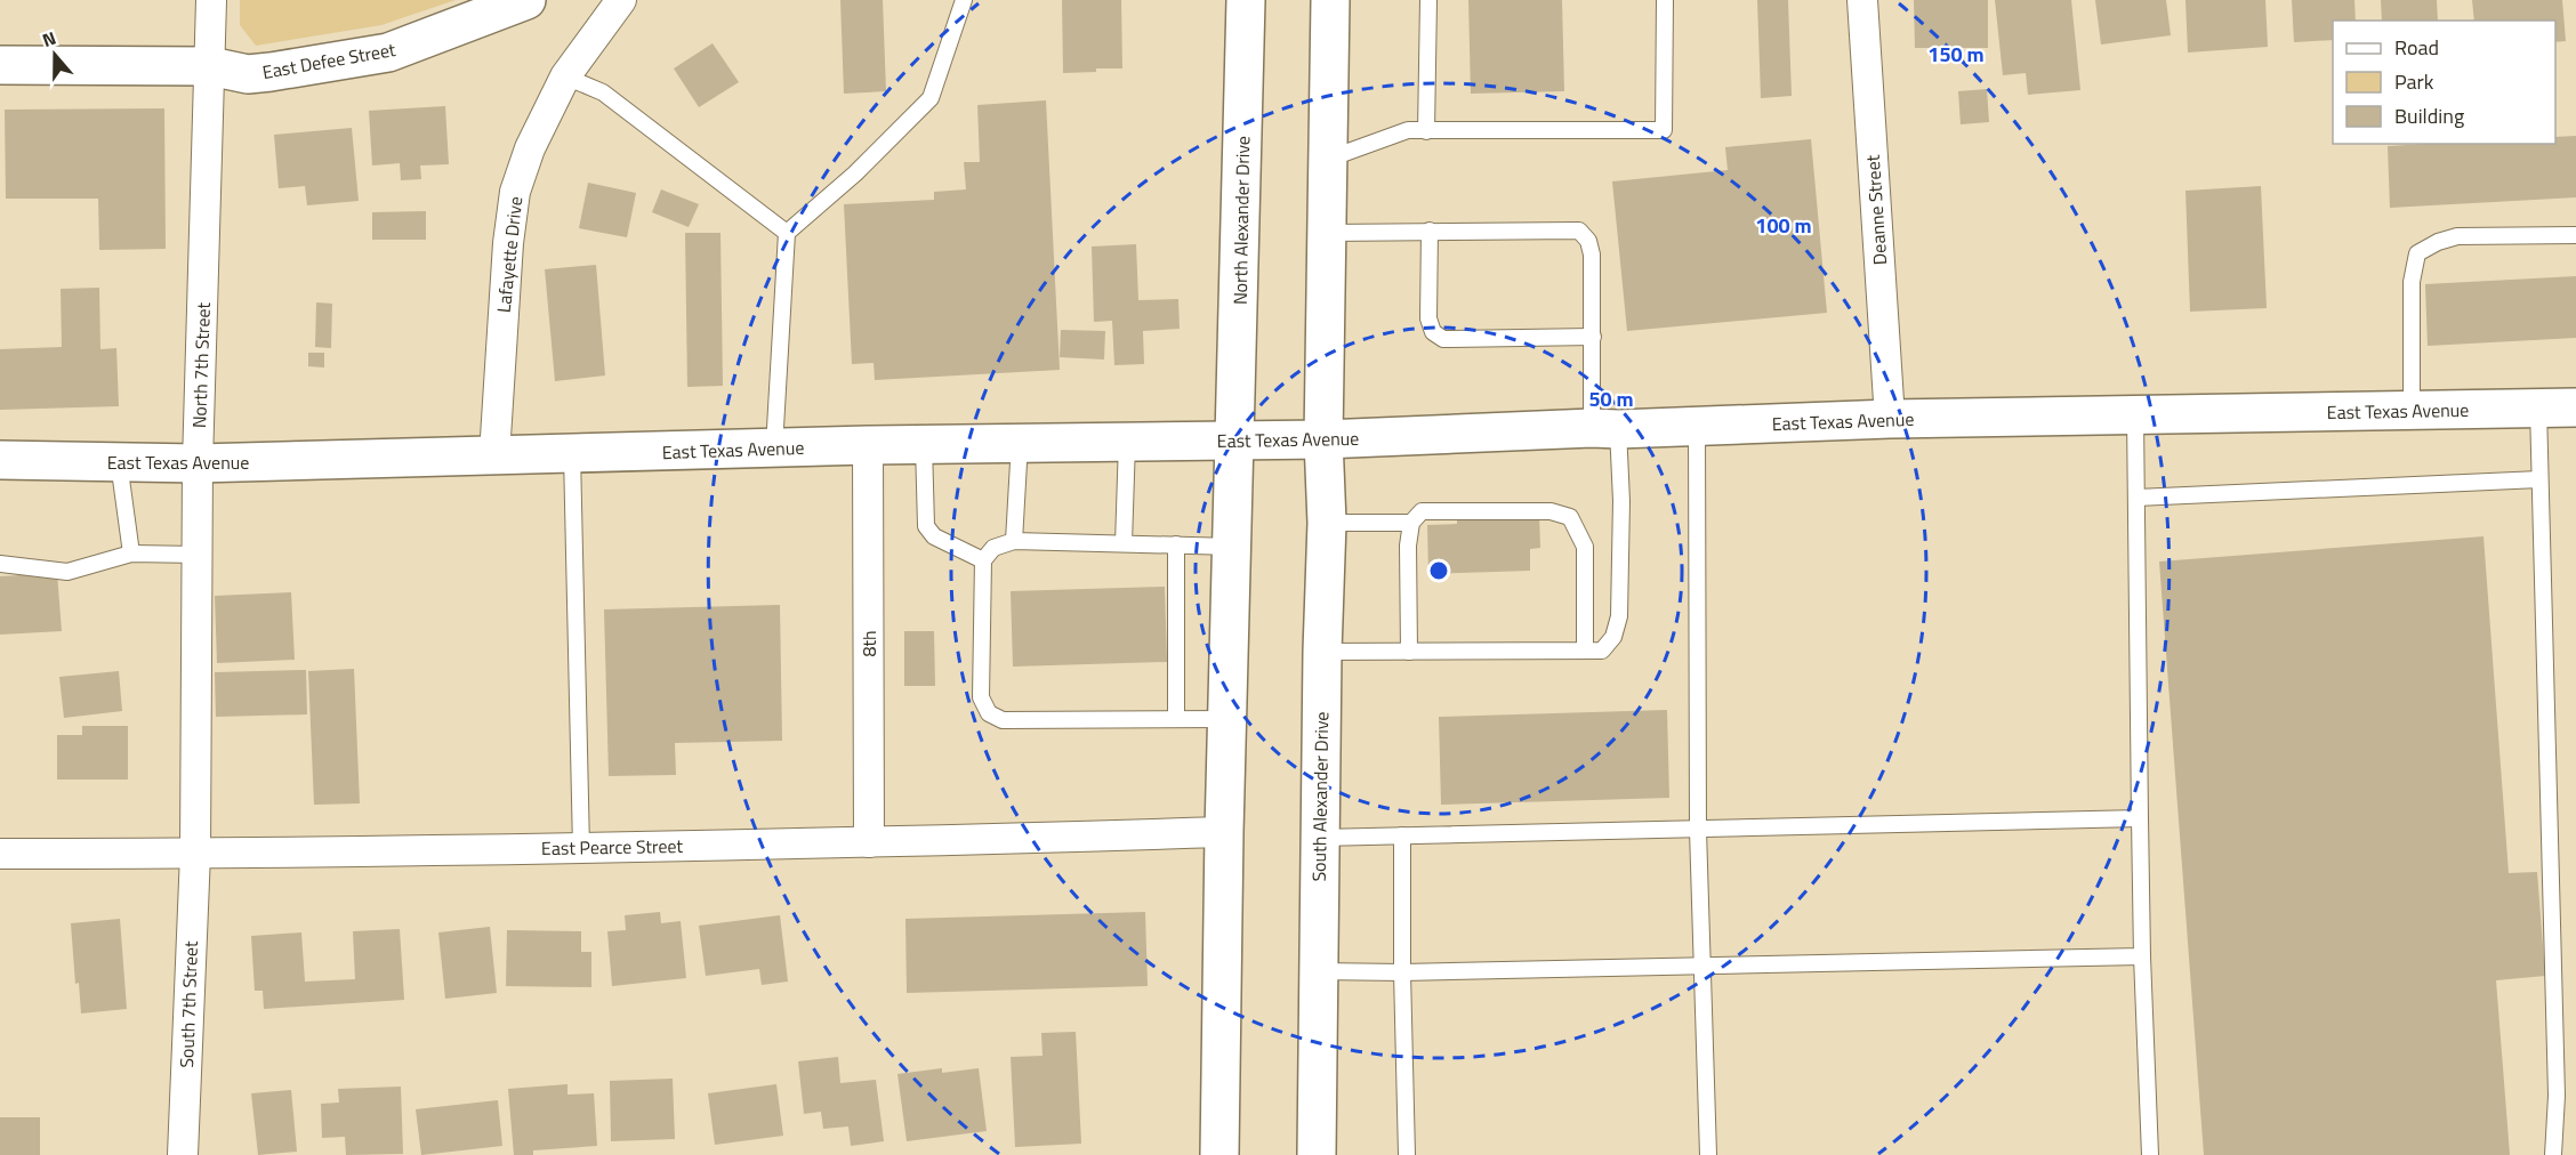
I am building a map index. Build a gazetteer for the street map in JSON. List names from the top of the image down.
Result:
{
  "streets": {
    "main road": [
      "East Defee Street",
      "North Alexander Drive",
      "East Texas Avenue",
      "South Alexander Drive"
    ],
    "street": [
      "Deanne Street",
      "Lafayette Drive",
      "North 7th Street",
      "8th",
      "East Pearce Street",
      "South 7th Street"
    ]
  },
  "crossings": [
    ["East Defee Street", "North 7th Street"],
    ["Deanne Street", "East Texas Avenue"],
    ["North Alexander Drive", "East Texas Avenue"],
    ["Lafayette Drive", "East Texas Avenue"],
    ["North 7th Street", "East Texas Avenue"],
    ["North 7th Street", "East Pearce Street"],
    ["North 7th Street", "South 7th Street"],
    ["East Texas Avenue", "8th"],
    ["East Texas Avenue", "South Alexander Drive"],
    ["8th", "East Pearce Street"],
    ["East Pearce Street", "South 7th Street"]
  ],
  "legend": ["Road", "Park", "Building"],
  "north": "top",
  "rings": ["150 m", "100 m", "50 m"]
}
